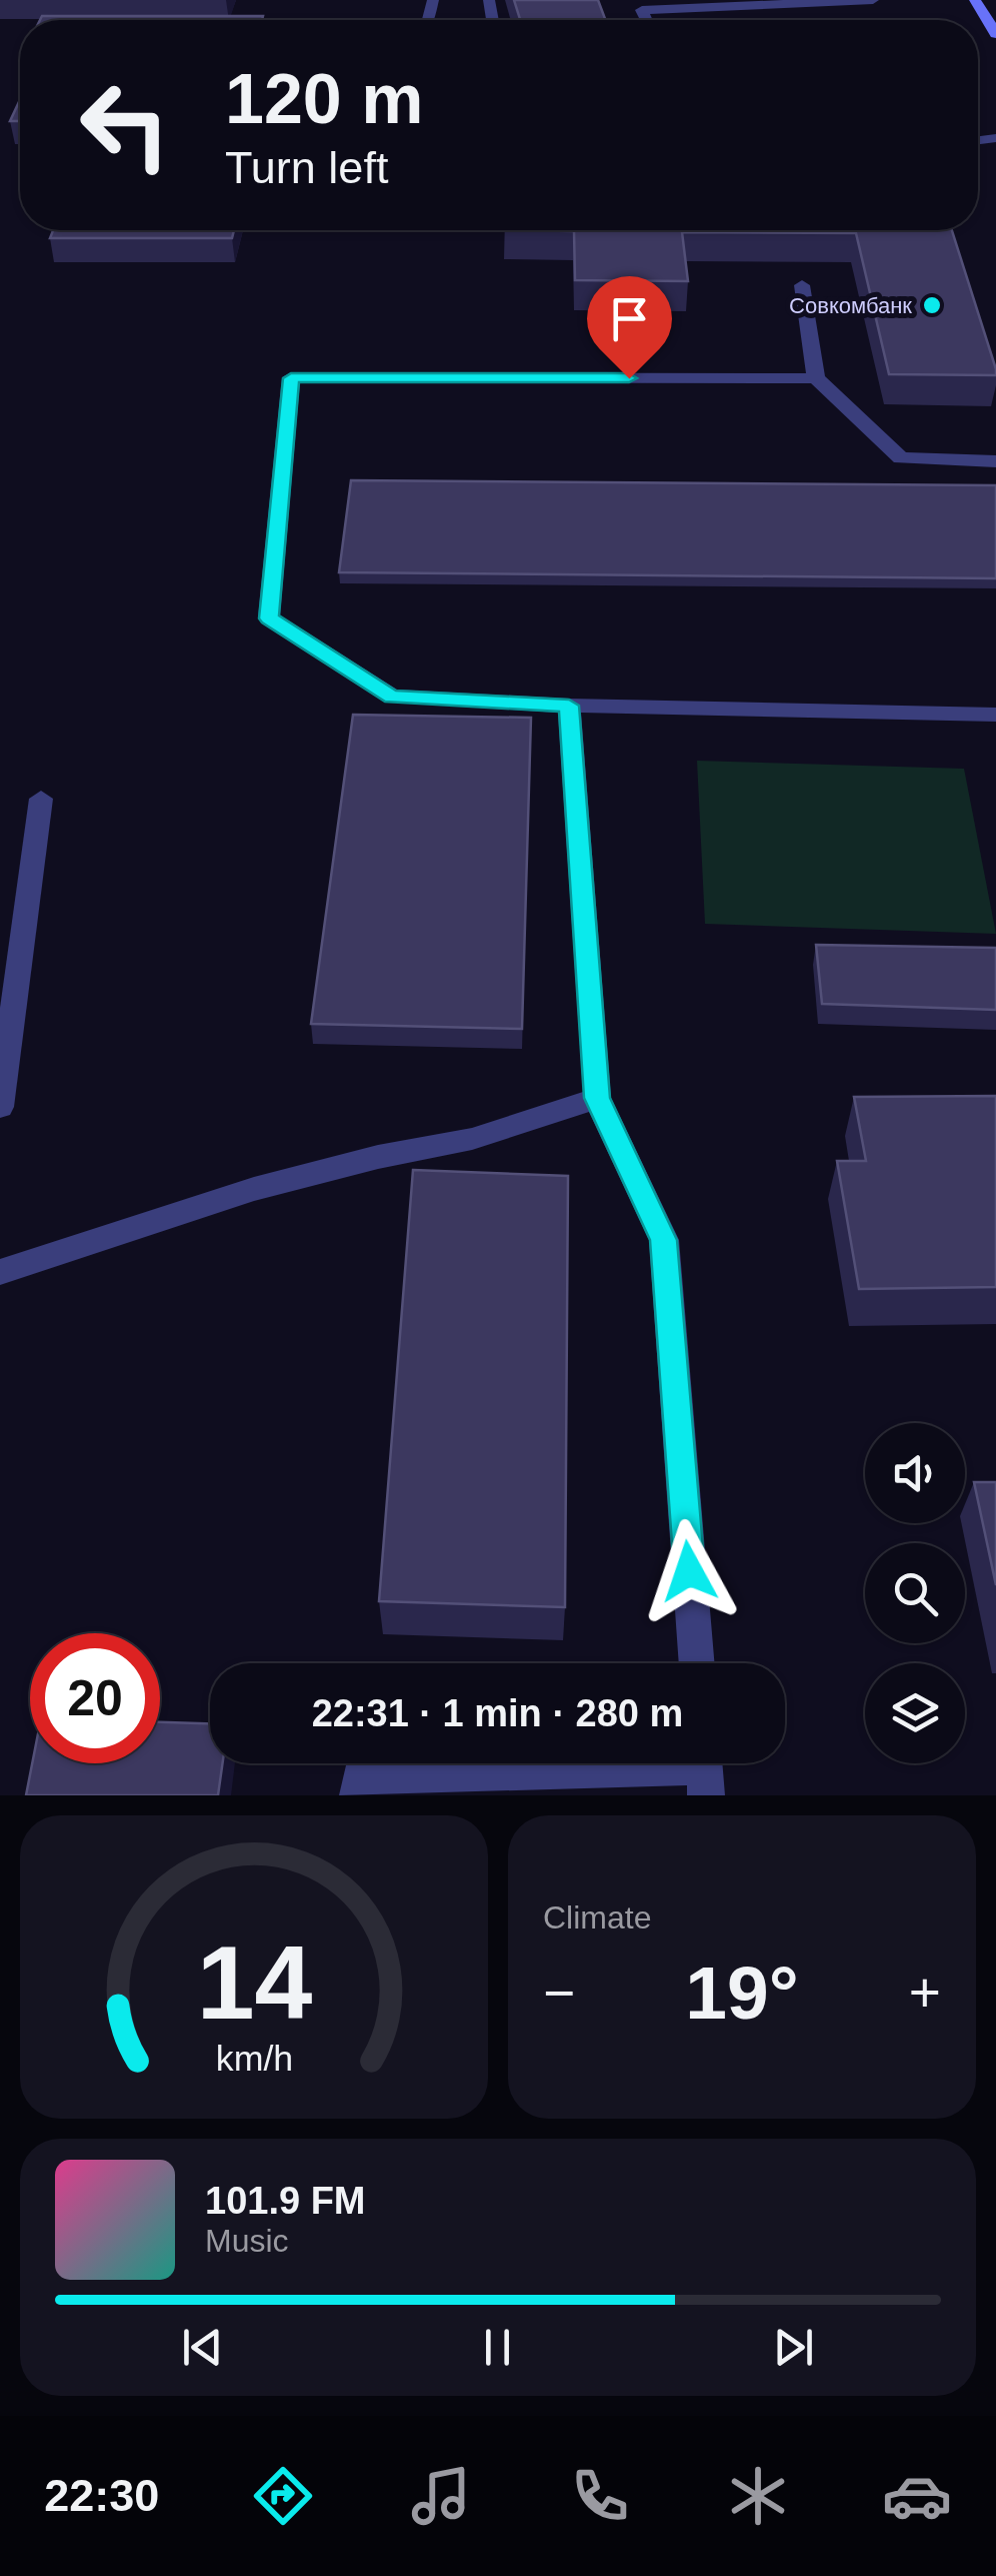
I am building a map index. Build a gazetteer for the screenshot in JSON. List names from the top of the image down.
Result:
{
  "places": ["Совкомбанк"],
  "page": {
    "turn": ["120 m", "Turn left"],
    "limit": "20",
    "trip": "22:31 · 1 min · 280 m",
    "tile": "Climate",
    "heat": ["−", "19°", "+"],
    "song": ["101.9 FM", "Music"],
    "tabs": "22:30",
    "gauge": ["14", "km/h"]
  }
}
